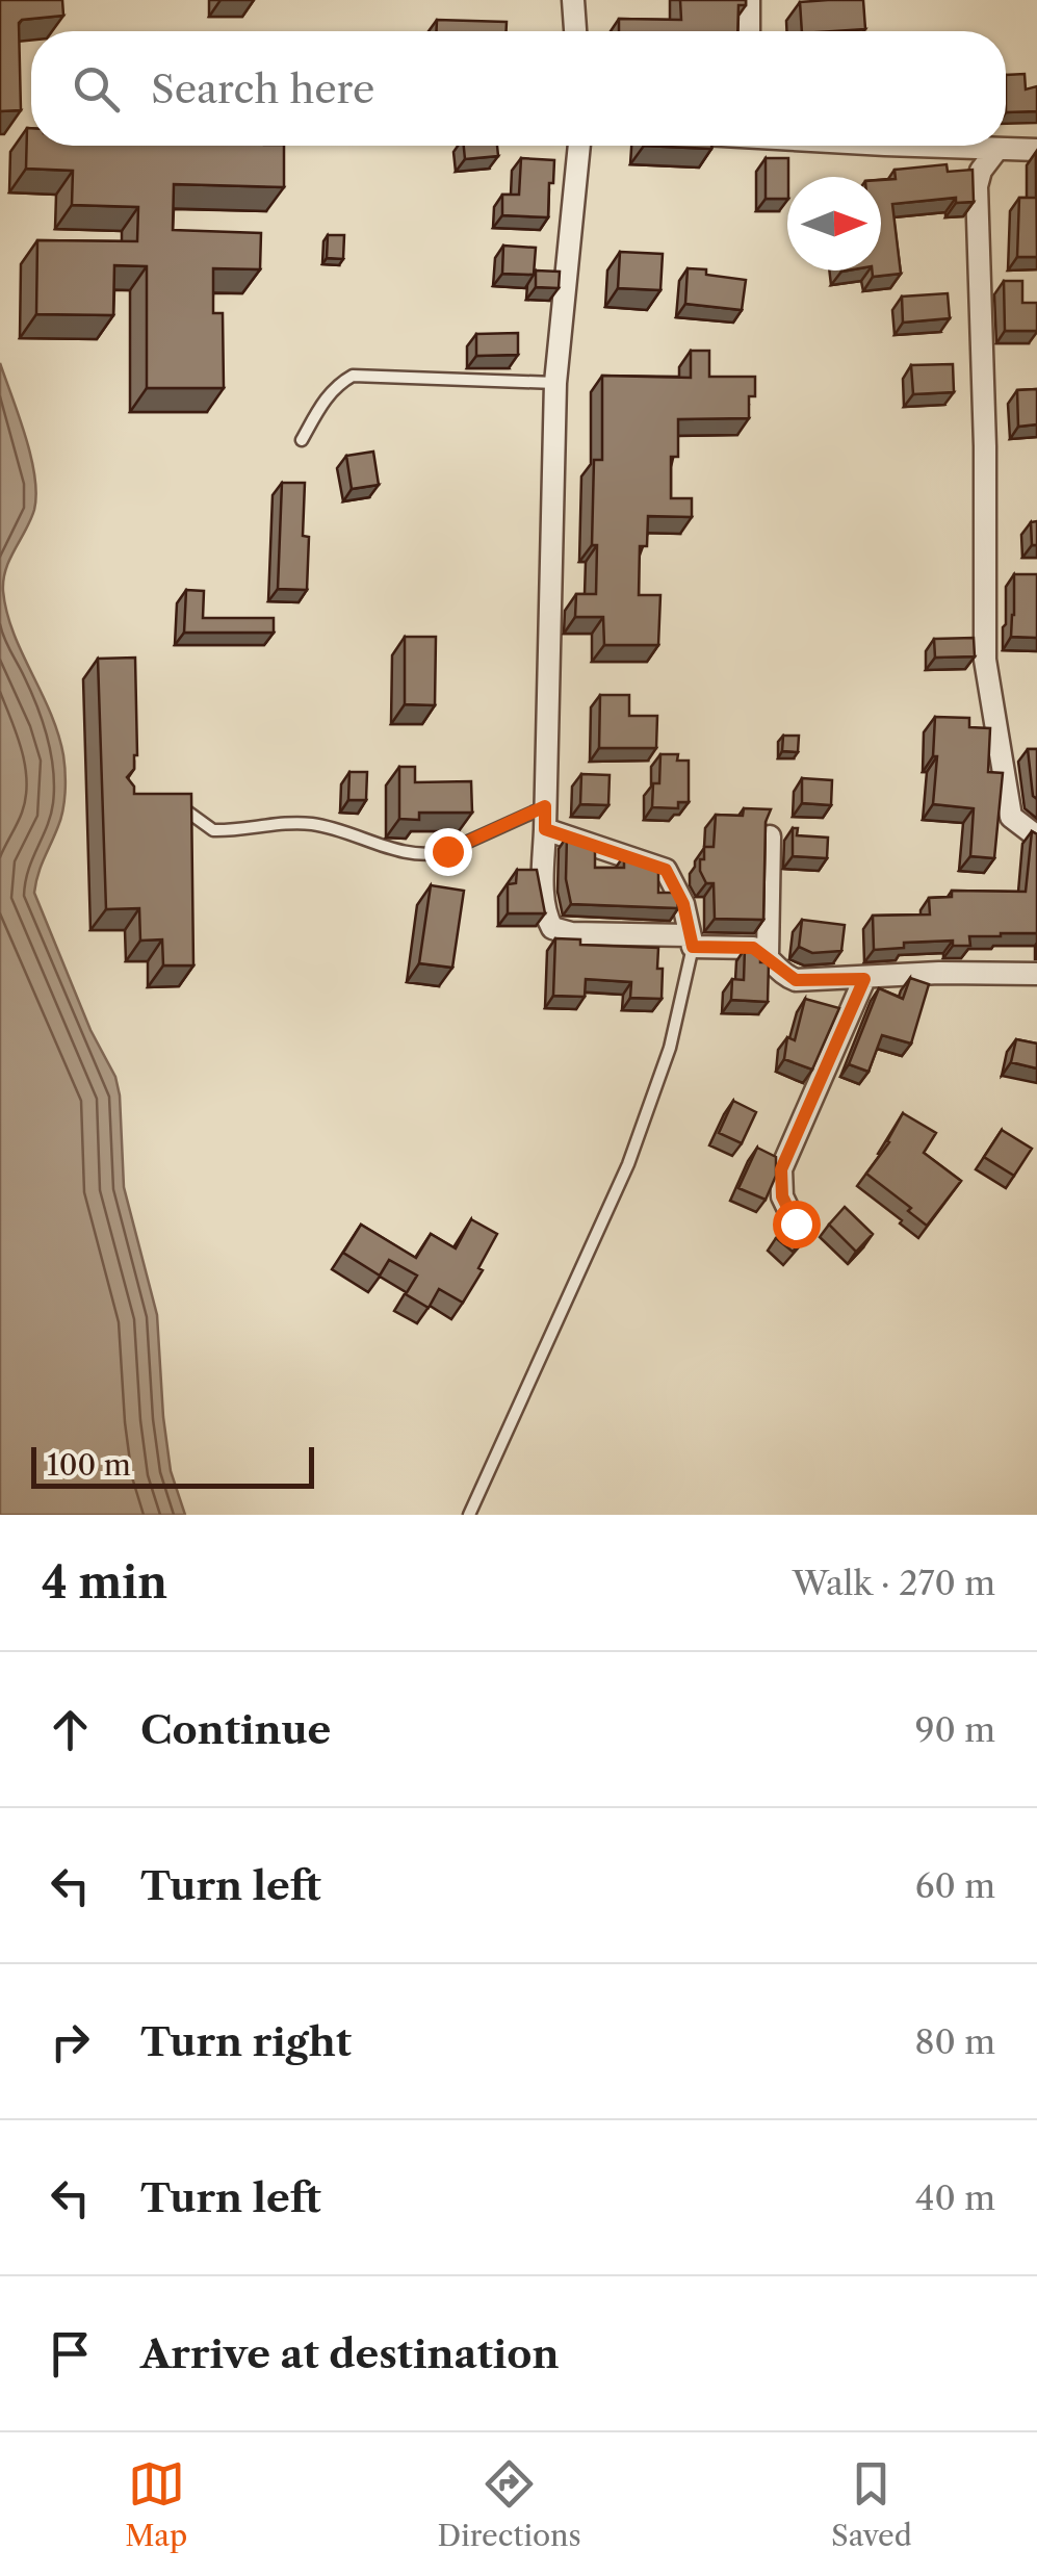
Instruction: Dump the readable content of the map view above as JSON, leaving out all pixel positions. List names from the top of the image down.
{
  "scale_bar": "100 m",
  "north": "right",
  "page": {
    "search": "Search here",
    "scale": "100 m",
    "heading": ["4 min", "Walk · 270 m"],
    "list": [
      ["Continue", "90 m"],
      ["Turn left", "60 m"],
      ["Turn right", "80 m"],
      ["Turn left", "40 m"],
      "Arrive at destination"
    ],
    "nav": ["Map", "Directions", "Saved"]
  }
}
